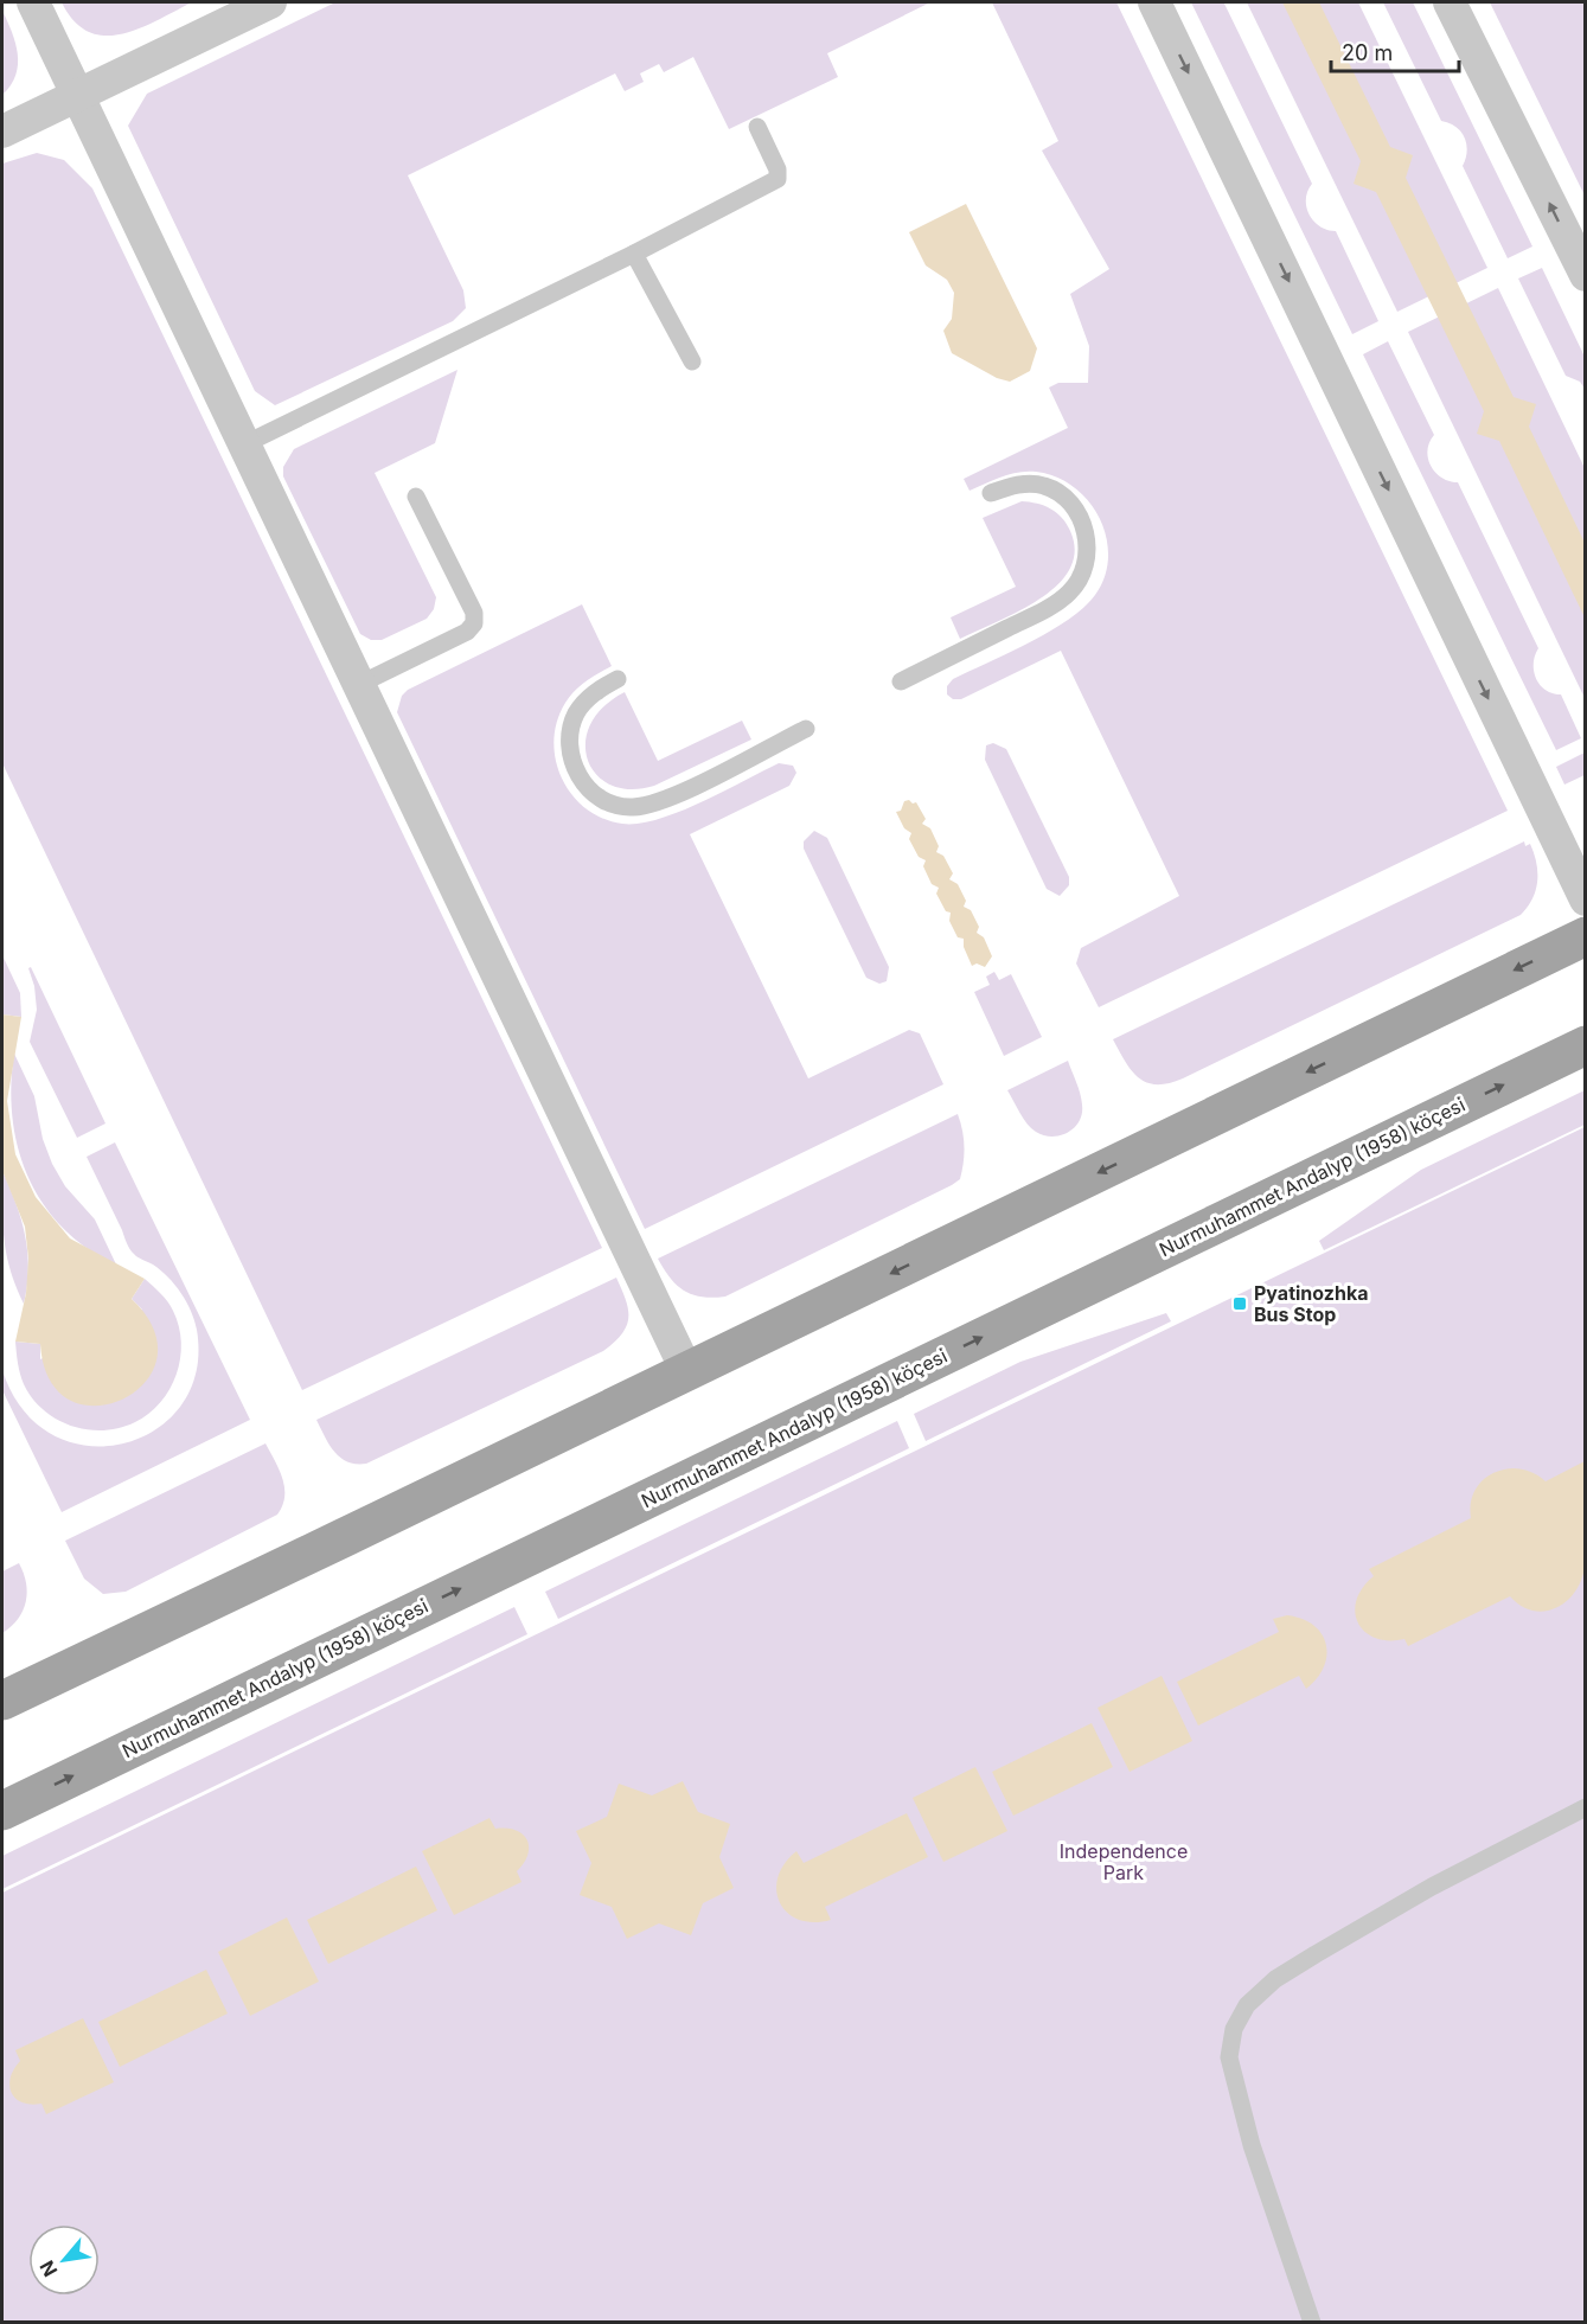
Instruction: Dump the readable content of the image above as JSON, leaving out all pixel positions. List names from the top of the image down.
{
  "streets": {
    "main road": ["Nurmuhammet Andalyp (1958) köçesi"]
  },
  "parks": ["Independence Park"],
  "places": {
    "transit": ["Pyatinozhka Bus Stop"]
  },
  "scale_bar": "20 m",
  "north": "bottom left"
}
